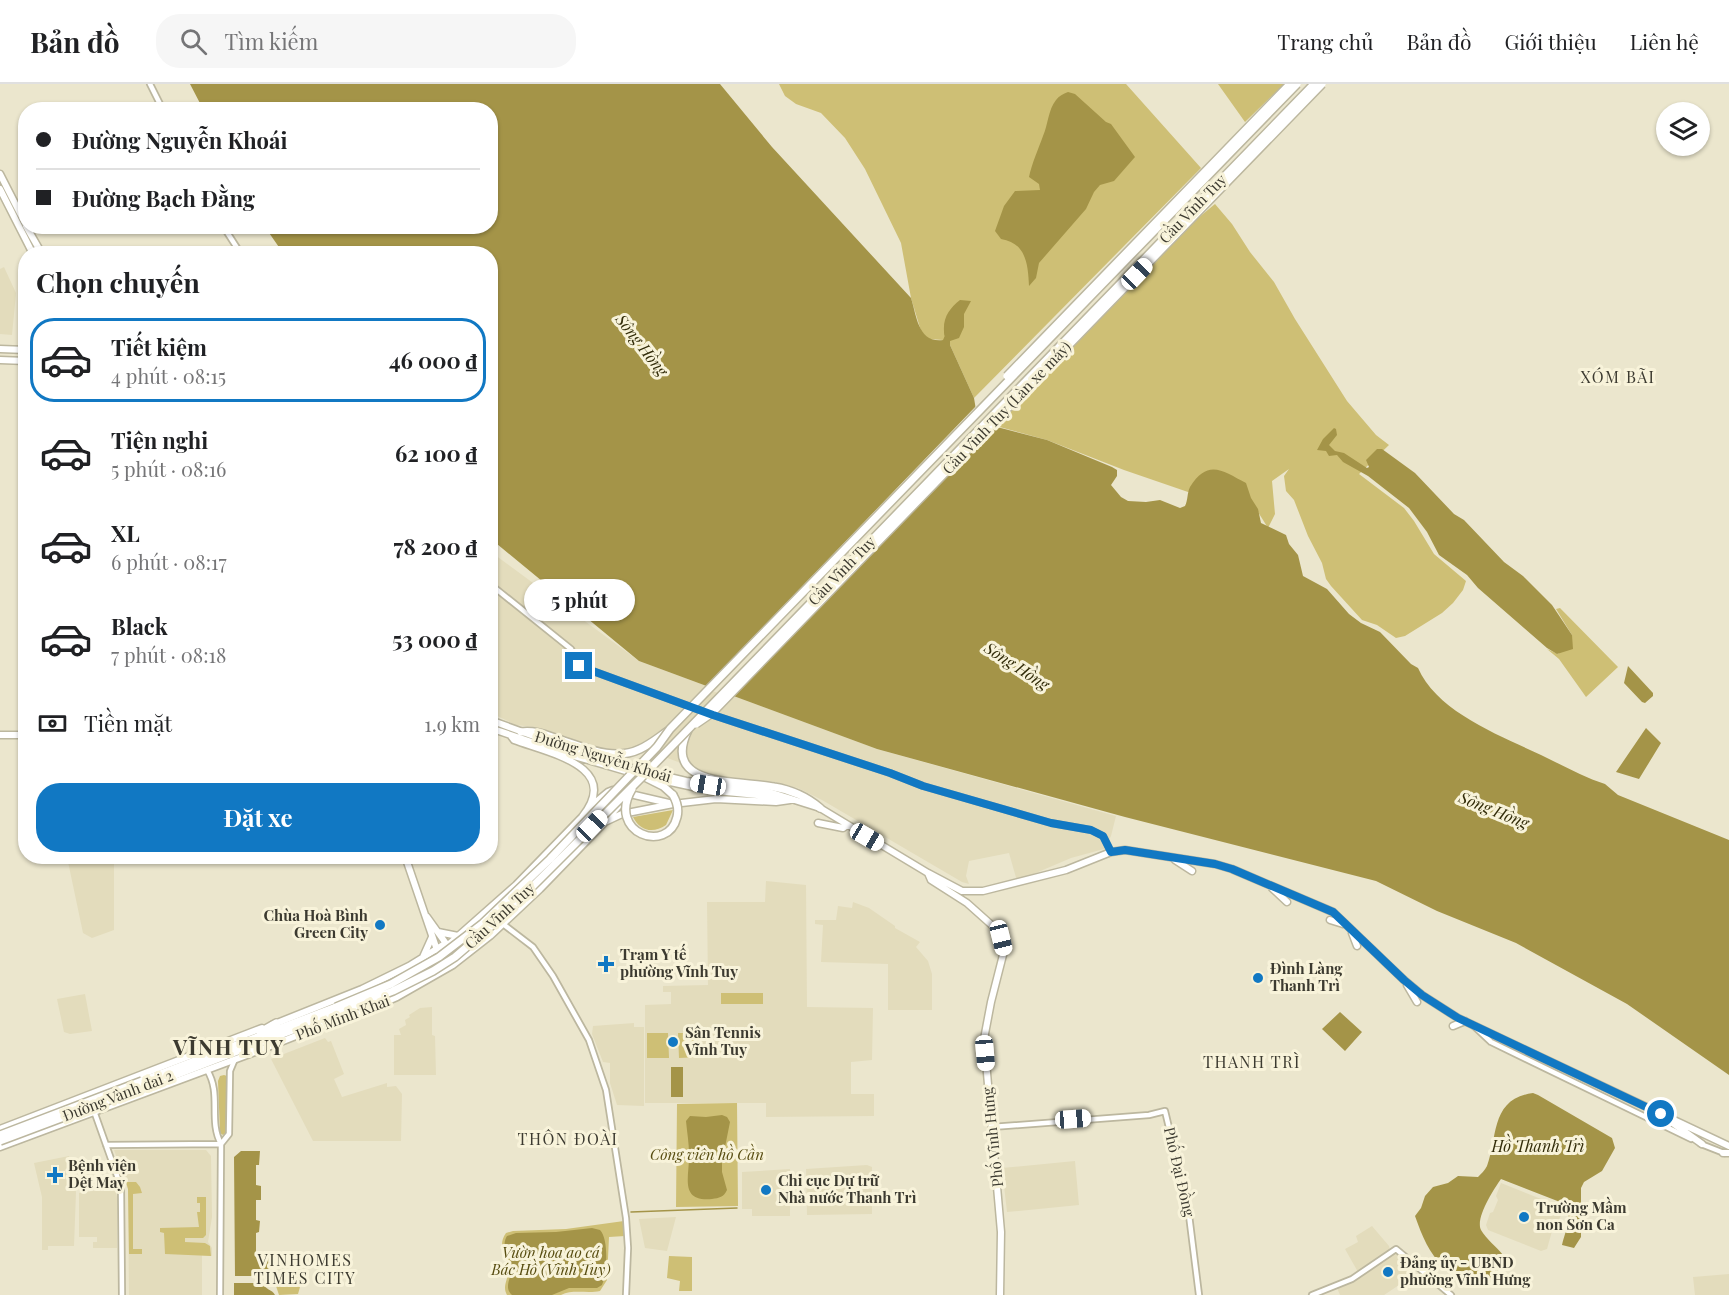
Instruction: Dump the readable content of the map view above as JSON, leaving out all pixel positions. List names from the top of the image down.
{
  "streets": {
    "highway": ["Cầu Vĩnh Tuy", "Cầu Vĩnh Tuy (Làn xe máy)", "Đường Vành đai 2"],
    "main road": ["Đường Nguyễn Khoái", "Phố Minh Khai", "Phố Vĩnh Hưng"],
    "street": ["Phố Đại Đồng"]
  },
  "crossings": [
    ["Cầu Vĩnh Tuy", "Cầu Vĩnh Tuy (Làn xe máy)"],
    ["Cầu Vĩnh Tuy", "Đường Nguyễn Khoái"],
    ["Đường Nguyễn Khoái", "Phố Vĩnh Hưng"],
    ["Phố Vĩnh Hưng", "Phố Đại Đồng"]
  ],
  "districts": [
    "XÓM BÃI",
    "VĨNH TUY",
    "THANH TRÌ",
    "THÔN ĐOÀI",
    "VINHOMES TIMES CITY"
  ],
  "water": ["Sông Hồng", "Hồ Thanh Trì"],
  "parks": ["Công viên hồ Cần", "Vườn hoa ao cá Bác Hồ (Vĩnh Tuy)"],
  "places": {
    "other": [
      "Chùa Hoà Bình Green City",
      "Đình Làng Thanh Trì",
      "Sân Tennis Vĩnh Tuy",
      "Chi cục Dự trữ Nhà nước Thanh Trì",
      "Trường Mầm non Sơn Ca",
      "Đảng ủy - UBND phường Vĩnh Hưng"
    ],
    "health": ["Trạm Y tế phường Vĩnh Tuy", "Bệnh viện Dệt May"]
  },
  "page": {
    "header": "Bản đồ",
    "search": "Tìm kiếm",
    "nav": [
      "Trang chủ",
      "Bản đồ",
      "Giới thiệu",
      "Liên hệ"
    ],
    "banner": ["Đường Nguyễn Khoái", "Đường Bạch Đằng"],
    "heading": "Chọn chuyến",
    "list": [
      {
        "name": "Tiết kiệm",
        "note": "4 phút · 08:15",
        "value": "46 000 ₫"
      },
      {
        "name": "Tiện nghi",
        "note": "5 phút · 08:16",
        "value": "62 100 ₫"
      },
      {
        "name": "XL",
        "note": "6 phút · 08:17",
        "value": "78 200 ₫"
      },
      {
        "name": "Black",
        "note": "7 phút · 08:18",
        "value": "53 000 ₫"
      }
    ],
    "bubble": "5 phút",
    "pay": ["Tiền mặt", "1.9 km"],
    "buttons": "Đặt xe"
  }
}
